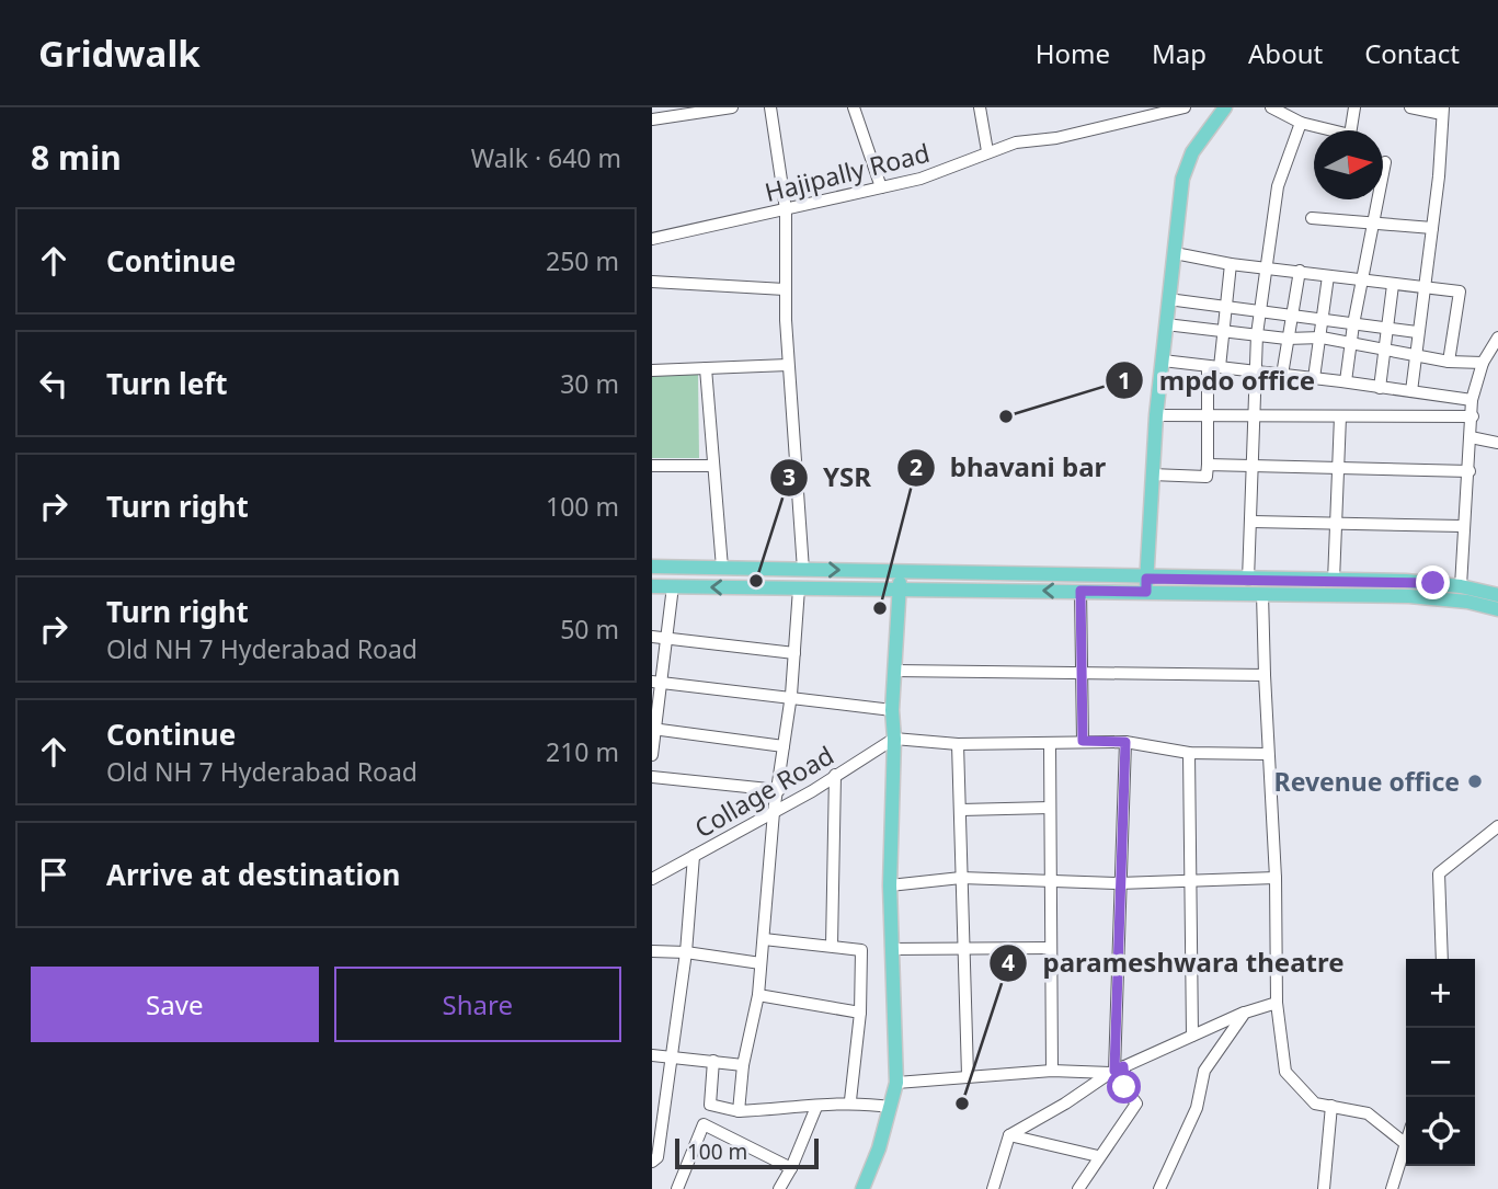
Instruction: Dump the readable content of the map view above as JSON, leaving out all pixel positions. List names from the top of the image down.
{
  "streets": {
    "street": ["Hajipally Road", "Collage Road"]
  },
  "places": [
    "mpdo office",
    "YSR",
    "bhavani bar",
    "Revenue office",
    "parameshwara theatre"
  ],
  "scale_bar": "100 m",
  "north": "right",
  "page": {
    "header": "Gridwalk",
    "nav": [
      "Home",
      "Map",
      "About",
      "Contact"
    ],
    "heading": ["8 min", "Walk · 640 m"],
    "list": [
      ["Continue", "250 m"],
      ["Turn left", "30 m"],
      ["Turn right", "100 m"],
      ["Turn right", "Old NH 7 Hyderabad Road", "50 m"],
      ["Continue", "Old NH 7 Hyderabad Road", "210 m"],
      "Arrive at destination"
    ],
    "buttons": ["Save", "Share"],
    "map_buttons": ["+", "−"],
    "scale": "100 m"
  }
}
